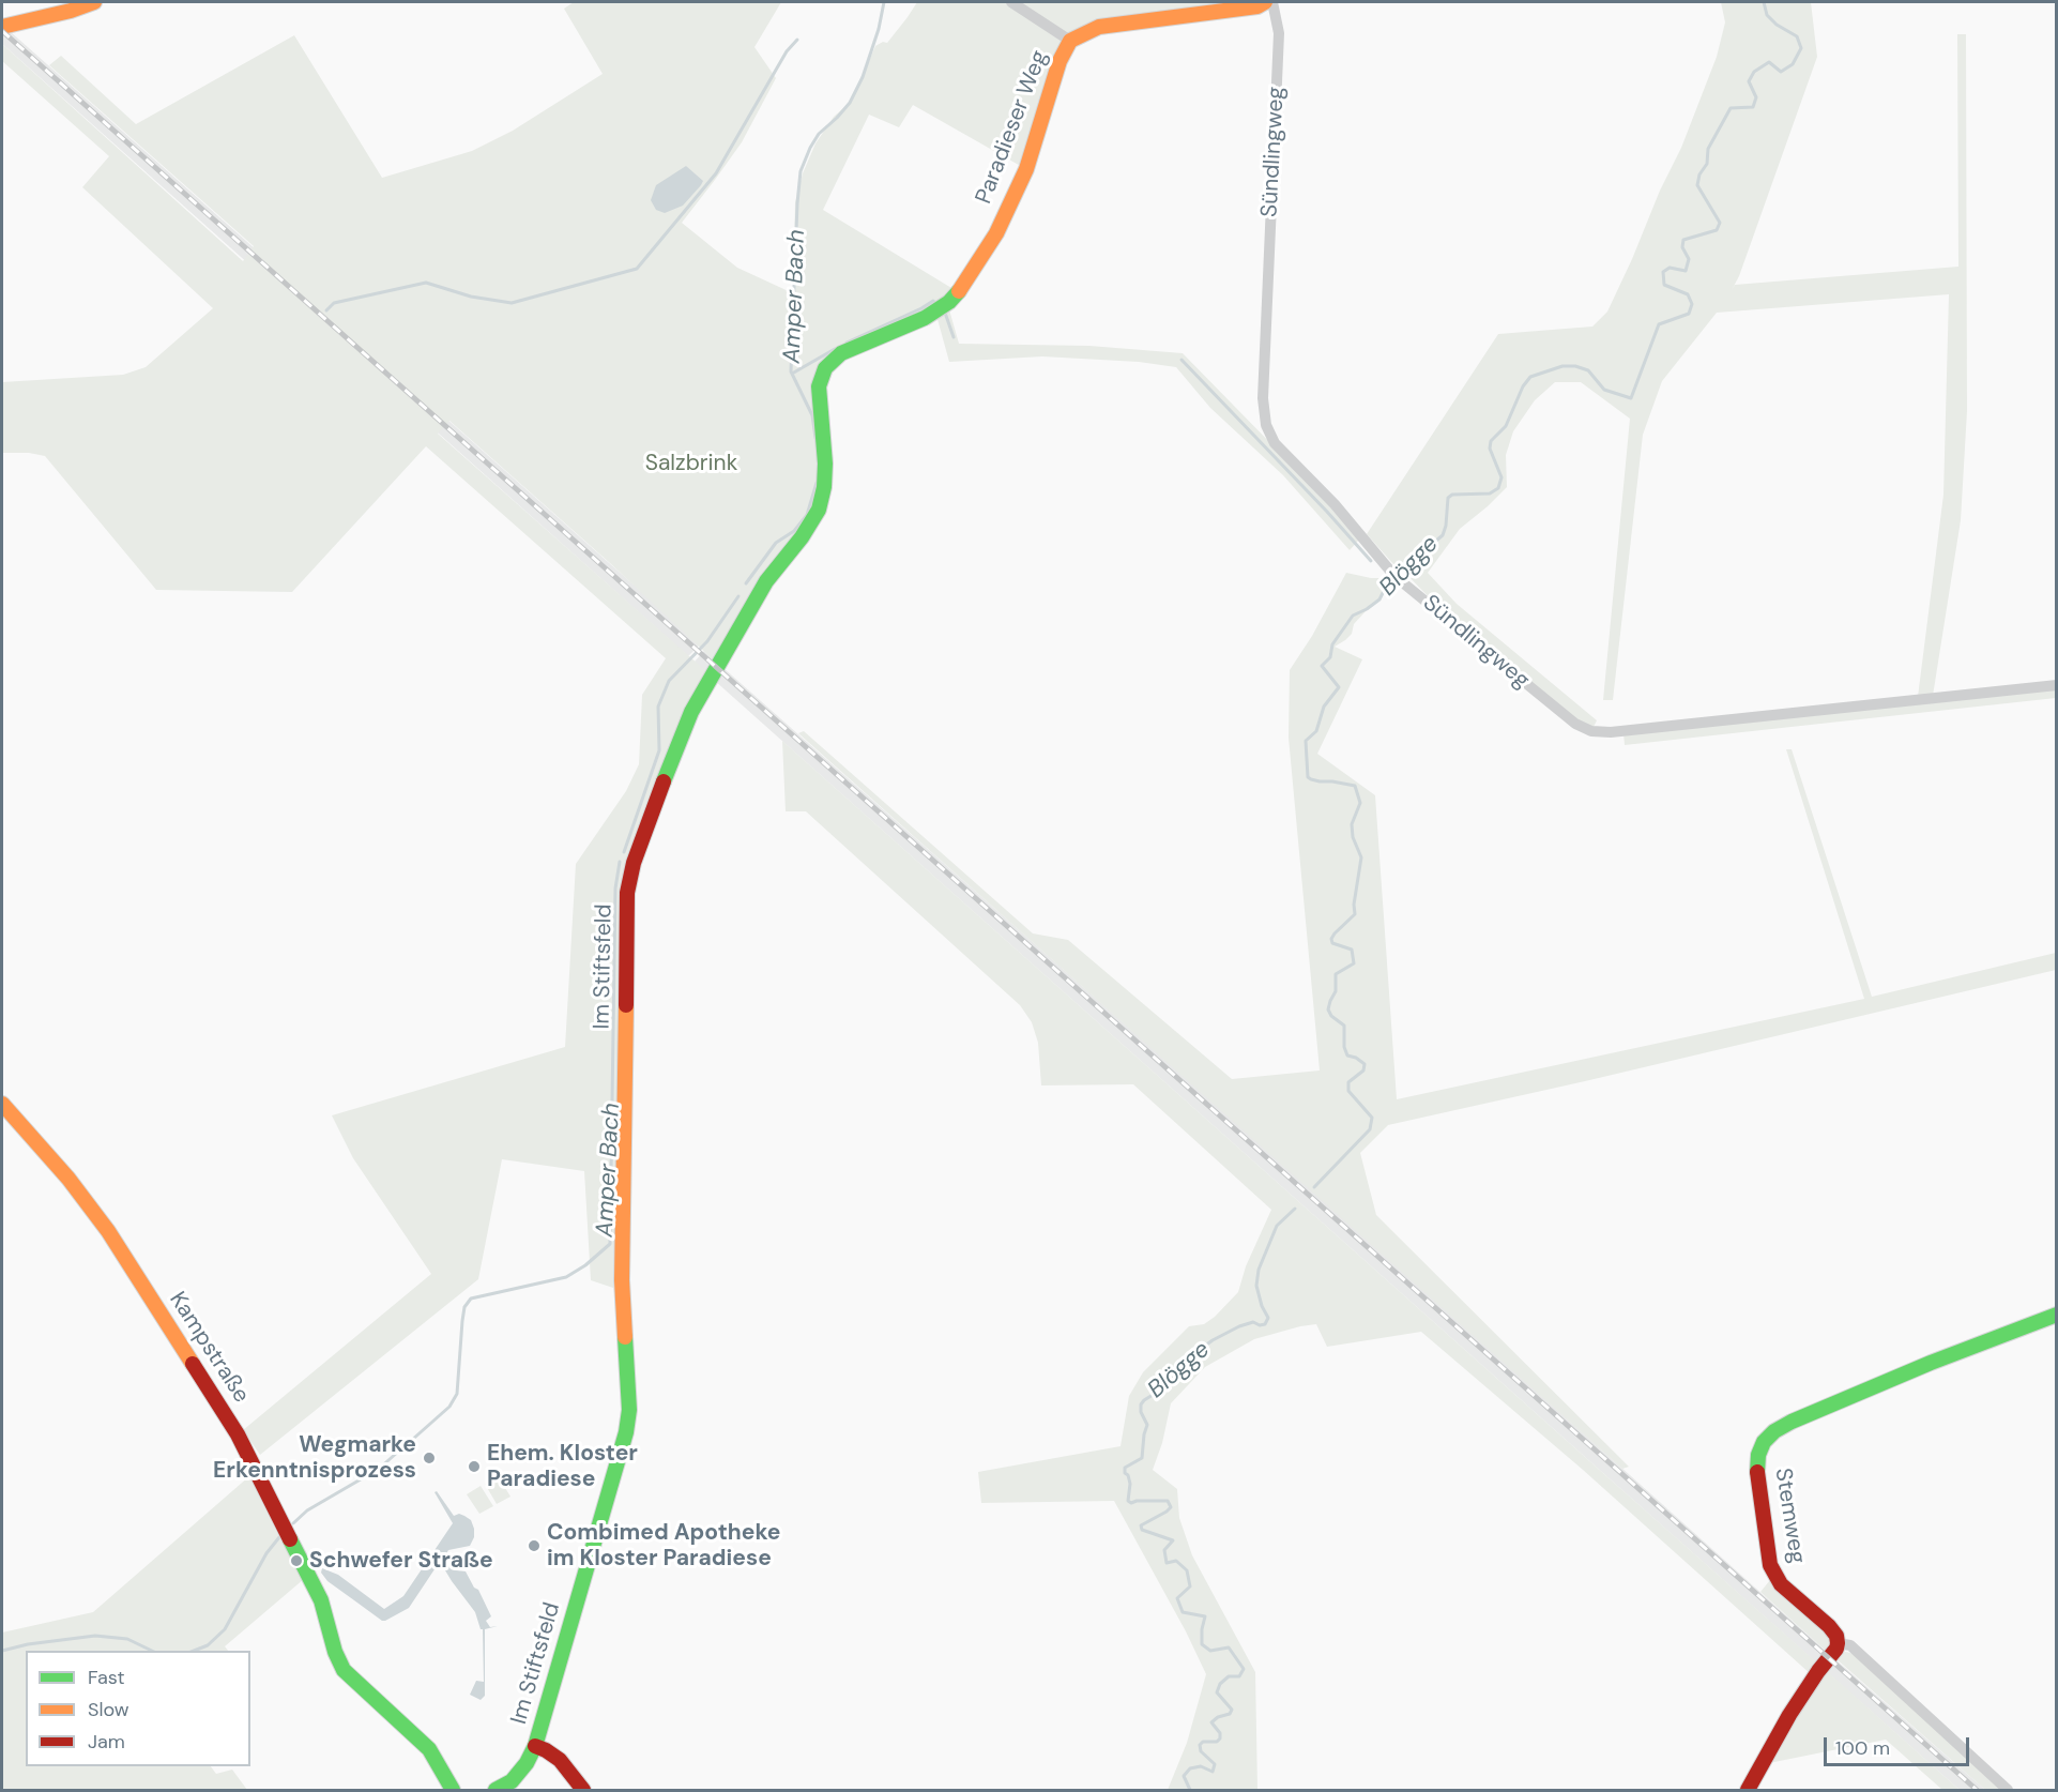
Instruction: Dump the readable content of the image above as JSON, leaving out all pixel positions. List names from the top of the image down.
{
  "streets": {
    "street": [
      "Paradieser Weg",
      "Sündlingweg",
      "Im Stiftsfeld",
      "Kampstraße",
      "Stemweg"
    ]
  },
  "crossings": [
    ["Paradieser Weg", "Im Stiftsfeld"]
  ],
  "water": ["Amper Bach", "Blögge"],
  "parks": ["Salzbrink"],
  "places": [
    "Wegmarke Erkenntnisprozess",
    "Ehem. Kloster Paradiese",
    "Combimed Apotheke im Kloster Paradiese",
    "Schwefer Straße"
  ],
  "legend": ["Fast", "Slow", "Jam"],
  "scale_bar": "100 m"
}
